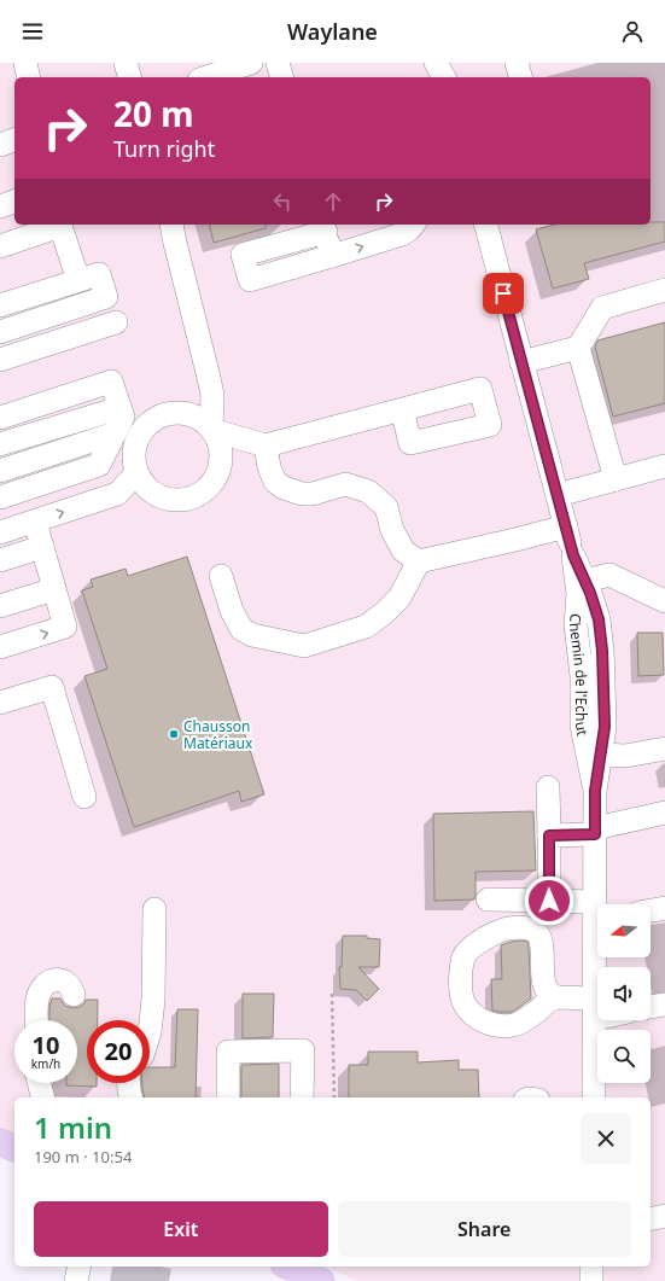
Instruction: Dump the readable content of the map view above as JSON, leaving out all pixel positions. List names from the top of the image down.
{
  "streets": {
    "street": ["Chemin de l'Echut"]
  },
  "places": ["Chausson Matériaux"],
  "north": "left",
  "page": {
    "header": "Waylane",
    "turn": ["20 m", "Turn right"],
    "speed": "10 km/h",
    "limit": "20",
    "heading": ["1 min", "190 m · 10:54"],
    "buttons": ["Exit", "Share"]
  }
}
